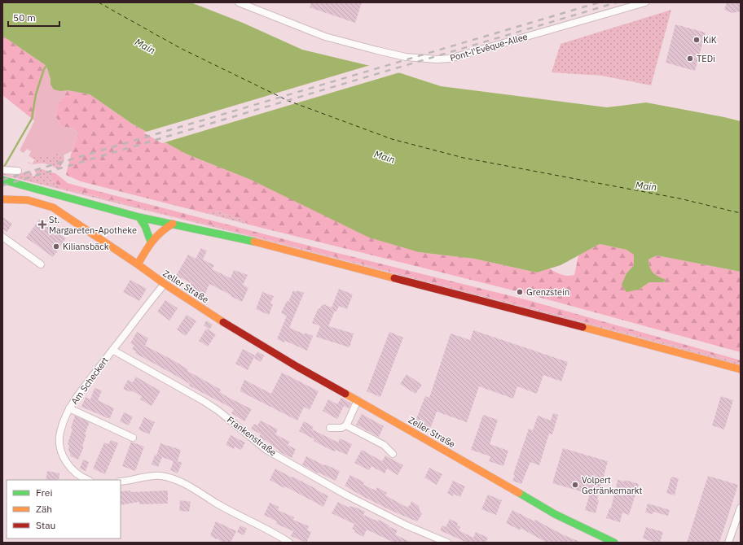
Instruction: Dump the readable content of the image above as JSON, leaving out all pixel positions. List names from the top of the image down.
{
  "streets": {
    "main road": ["Zeller Straße"],
    "street": ["Pont-l'Evêque-Allee", "Am Scheckert", "Frankenstraße"]
  },
  "crossings": [
    ["Zeller Straße", "Am Scheckert"],
    ["Am Scheckert", "Frankenstraße"]
  ],
  "water": ["Main"],
  "places": {
    "other": [
      "KiK",
      "TEDi",
      "Kiliansbäck",
      "Grenzstein",
      "Volpert Getränkemarkt"
    ],
    "health": ["St. Margareten-Apotheke"]
  },
  "legend": ["Frei", "Zäh", "Stau"],
  "scale_bar": "50 m"
}
